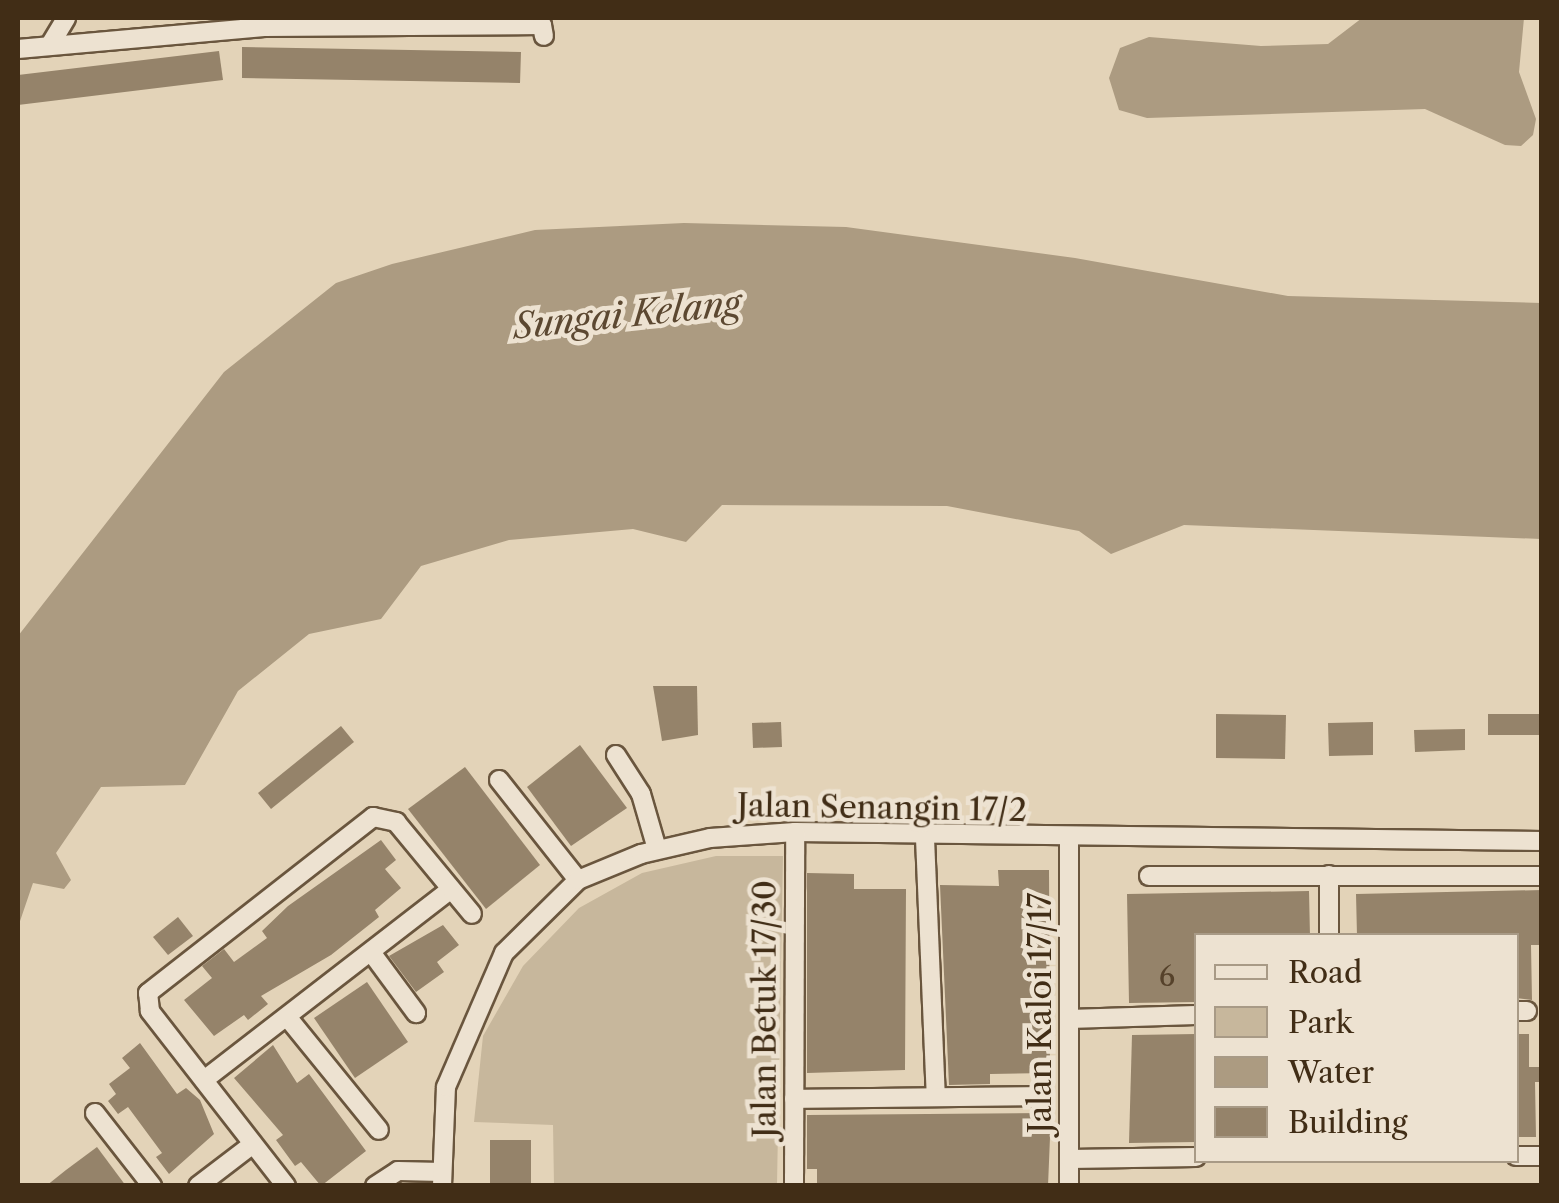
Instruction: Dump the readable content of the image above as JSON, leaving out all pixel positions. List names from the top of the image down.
{
  "streets": {
    "street": ["Jalan Senangin 17/2", "Jalan Betuk 17/30", "Jalan Kaloi 17/17"]
  },
  "crossings": [
    ["Jalan Senangin 17/2", "Jalan Betuk 17/30"],
    ["Jalan Senangin 17/2", "Jalan Kaloi 17/17"]
  ],
  "water": ["Sungai Kelang"],
  "house_numbers": ["6"],
  "legend": [
    "Road",
    "Park",
    "Water",
    "Building"
  ]
}
